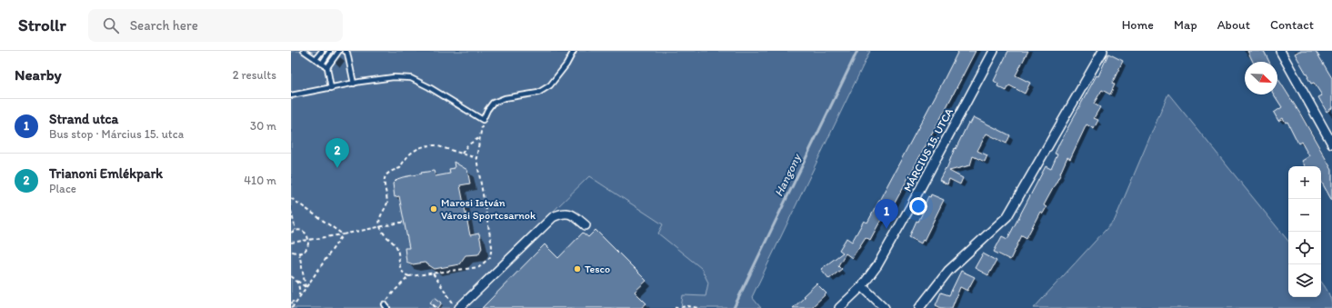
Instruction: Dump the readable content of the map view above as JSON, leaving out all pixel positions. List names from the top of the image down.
{
  "streets": {
    "street": ["MÁRCIUS 15. UTCA"]
  },
  "water": ["Hangony"],
  "places": ["Marosi István Városi Sportcsarnok", "Tesco"],
  "north": "bottom right",
  "page": {
    "header": "Strollr",
    "search": "Search here",
    "nav": [
      "Home",
      "Map",
      "About",
      "Contact"
    ],
    "heading": ["Nearby", "2 results"],
    "list": [
      {
        "mark": "1",
        "name": "Strand utca",
        "note": "Bus stop · Március 15. utca",
        "value": "30 m"
      },
      {
        "mark": "2",
        "name": "Trianoni Emlékpark",
        "note": "Place",
        "value": "410 m"
      }
    ],
    "pins": ["2", "1"],
    "map_buttons": ["+", "−"]
  }
}
